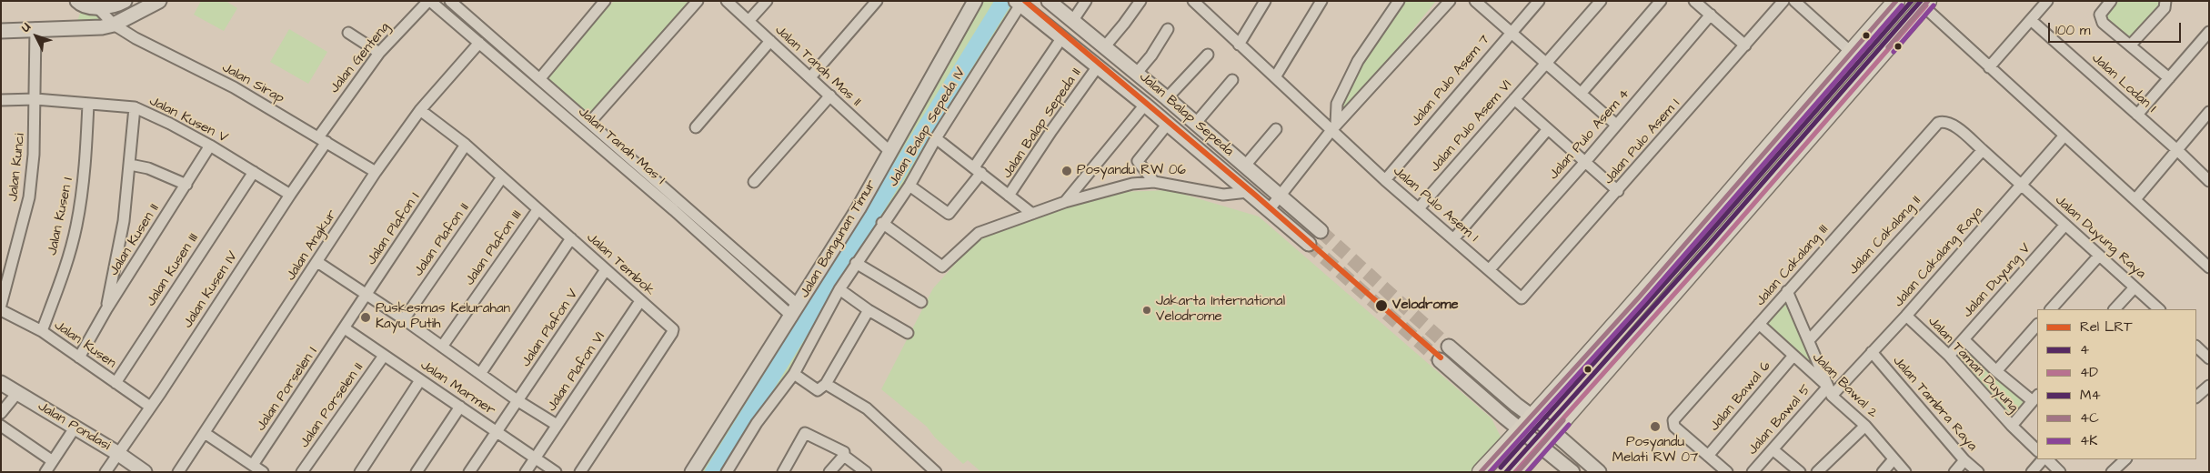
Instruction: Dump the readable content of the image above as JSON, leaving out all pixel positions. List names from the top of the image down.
{
  "streets": {
    "main road": ["Jalan Balap Sepeda", "Jalan Bangunan Timur", "Jalan Pondasi"],
    "street": [
      "Jalan Genteng",
      "Jalan Tanah Mas II",
      "Jalan Pulo Asem 7",
      "Jalan Sirap",
      "Jalan Lodan I",
      "Jalan Kusen V",
      "Jalan Balap Sepeda II",
      "Jalan Pulo Asem VI",
      "Jalan Balap Sepeda IV",
      "Jalan Pulo Asem 4",
      "Jalan Pulo Asem I",
      "Jalan Tanah Mas I",
      "Jalan Kunci",
      "Jalan Pulo Asem 1",
      "Jalan Kusen I",
      "Jalan Plafon I",
      "Jalan Cakalang II",
      "Jalan Duyung Raya",
      "Jalan Kusen II",
      "Jalan Plafon II",
      "Jalan Angkur",
      "Jalan Plafon III",
      "Jalan Cakalang Raya",
      "Jalan Tembok",
      "Jalan Cakalang III",
      "Jalan Kusen III",
      "Jalan Duyung V",
      "Jalan Kusen IV",
      "Jalan Plafon V",
      "Jalan Kusen",
      "Jalan Taman Duyung",
      "Jalan Plafon VI",
      "Jalan Bawal 2",
      "Jalan Marmer",
      "Jalan Porselen I",
      "Jalan Bawal 6",
      "Jalan Tambra Raya",
      "Jalan Porselen II",
      "Jalan Bawal 5"
    ]
  },
  "crossings": [
    ["Jalan Genteng", "Jalan Sirap"],
    ["Jalan Genteng", "Jalan Tanah Mas I"],
    ["Jalan Genteng", "Jalan Kusen IV"],
    ["Jalan Tanah Mas II", "Jalan Bangunan Timur"],
    ["Jalan Pulo Asem 7", "Jalan Pulo Asem 1"],
    ["Jalan Sirap", "Jalan Angkur"],
    ["Jalan Sirap", "Jalan Kusen IV"],
    ["Jalan Balap Sepeda", "Jalan Balap Sepeda II"],
    ["Jalan Balap Sepeda", "Jalan Balap Sepeda IV"],
    ["Jalan Kusen V", "Jalan Kunci"],
    ["Jalan Kusen V", "Jalan Kusen I"],
    ["Jalan Kusen V", "Jalan Kusen II"],
    ["Jalan Kusen V", "Jalan Kusen III"],
    ["Jalan Kusen V", "Jalan Kusen IV"],
    ["Jalan Pulo Asem VI", "Jalan Pulo Asem 1"],
    ["Jalan Pulo Asem 4", "Jalan Pulo Asem 1"],
    ["Jalan Pulo Asem I", "Jalan Pulo Asem 1"],
    ["Jalan Tanah Mas I", "Jalan Bangunan Timur"],
    ["Jalan Tanah Mas I", "Jalan Angkur"],
    ["Jalan Kusen I", "Jalan Kusen"],
    ["Jalan Plafon I", "Jalan Tembok"],
    ["Jalan Plafon I", "Jalan Marmer"],
    ["Jalan Plafon I", "Jalan Porselen I"],
    ["Jalan Cakalang II", "Jalan Duyung Raya"],
    ["Jalan Duyung Raya", "Jalan Cakalang Raya"],
    ["Jalan Duyung Raya", "Jalan Cakalang III"],
    ["Jalan Duyung Raya", "Jalan Duyung V"],
    ["Jalan Kusen II", "Jalan Kusen"],
    ["Jalan Plafon II", "Jalan Tembok"],
    ["Jalan Angkur", "Jalan Tembok"],
    ["Jalan Plafon III", "Jalan Tembok"],
    ["Jalan Cakalang Raya", "Jalan Taman Duyung"],
    ["Jalan Cakalang Raya", "Jalan Bawal 2"],
    ["Jalan Cakalang Raya", "Jalan Tambra Raya"],
    ["Jalan Cakalang Raya", "Jalan Bawal 5"],
    ["Jalan Tembok", "Jalan Plafon V"],
    ["Jalan Tembok", "Jalan Plafon VI"],
    ["Jalan Cakalang III", "Jalan Bawal 2"],
    ["Jalan Cakalang III", "Jalan Bawal 6"],
    ["Jalan Kusen III", "Jalan Kusen"],
    ["Jalan Duyung V", "Jalan Taman Duyung"],
    ["Jalan Kusen IV", "Jalan Kusen"],
    ["Jalan Kusen IV", "Jalan Pondasi"],
    ["Jalan Plafon V", "Jalan Marmer"],
    ["Jalan Plafon VI", "Jalan Marmer"],
    ["Jalan Bawal 2", "Jalan Bawal 6"],
    ["Jalan Bawal 2", "Jalan Bawal 5"],
    ["Jalan Marmer", "Jalan Porselen I"],
    ["Jalan Marmer", "Jalan Porselen II"]
  ],
  "places": [
    "Posyandu RW 06",
    "Velodrome",
    "Jakarta International Velodrome",
    "Puskesmas Kelurahan Kayu Putih",
    "Posyandu Melati RW 07"
  ],
  "lines": [
    "rail line LRT",
    "transit line 4",
    "transit line M4",
    "transit line 4C",
    "transit line 4D",
    "transit line 4K"
  ],
  "legend": [
    "Rel LRT",
    "4",
    "4D",
    "M4",
    "4C",
    "4K"
  ],
  "scale_bar": "100 m",
  "north": "top left"
}
